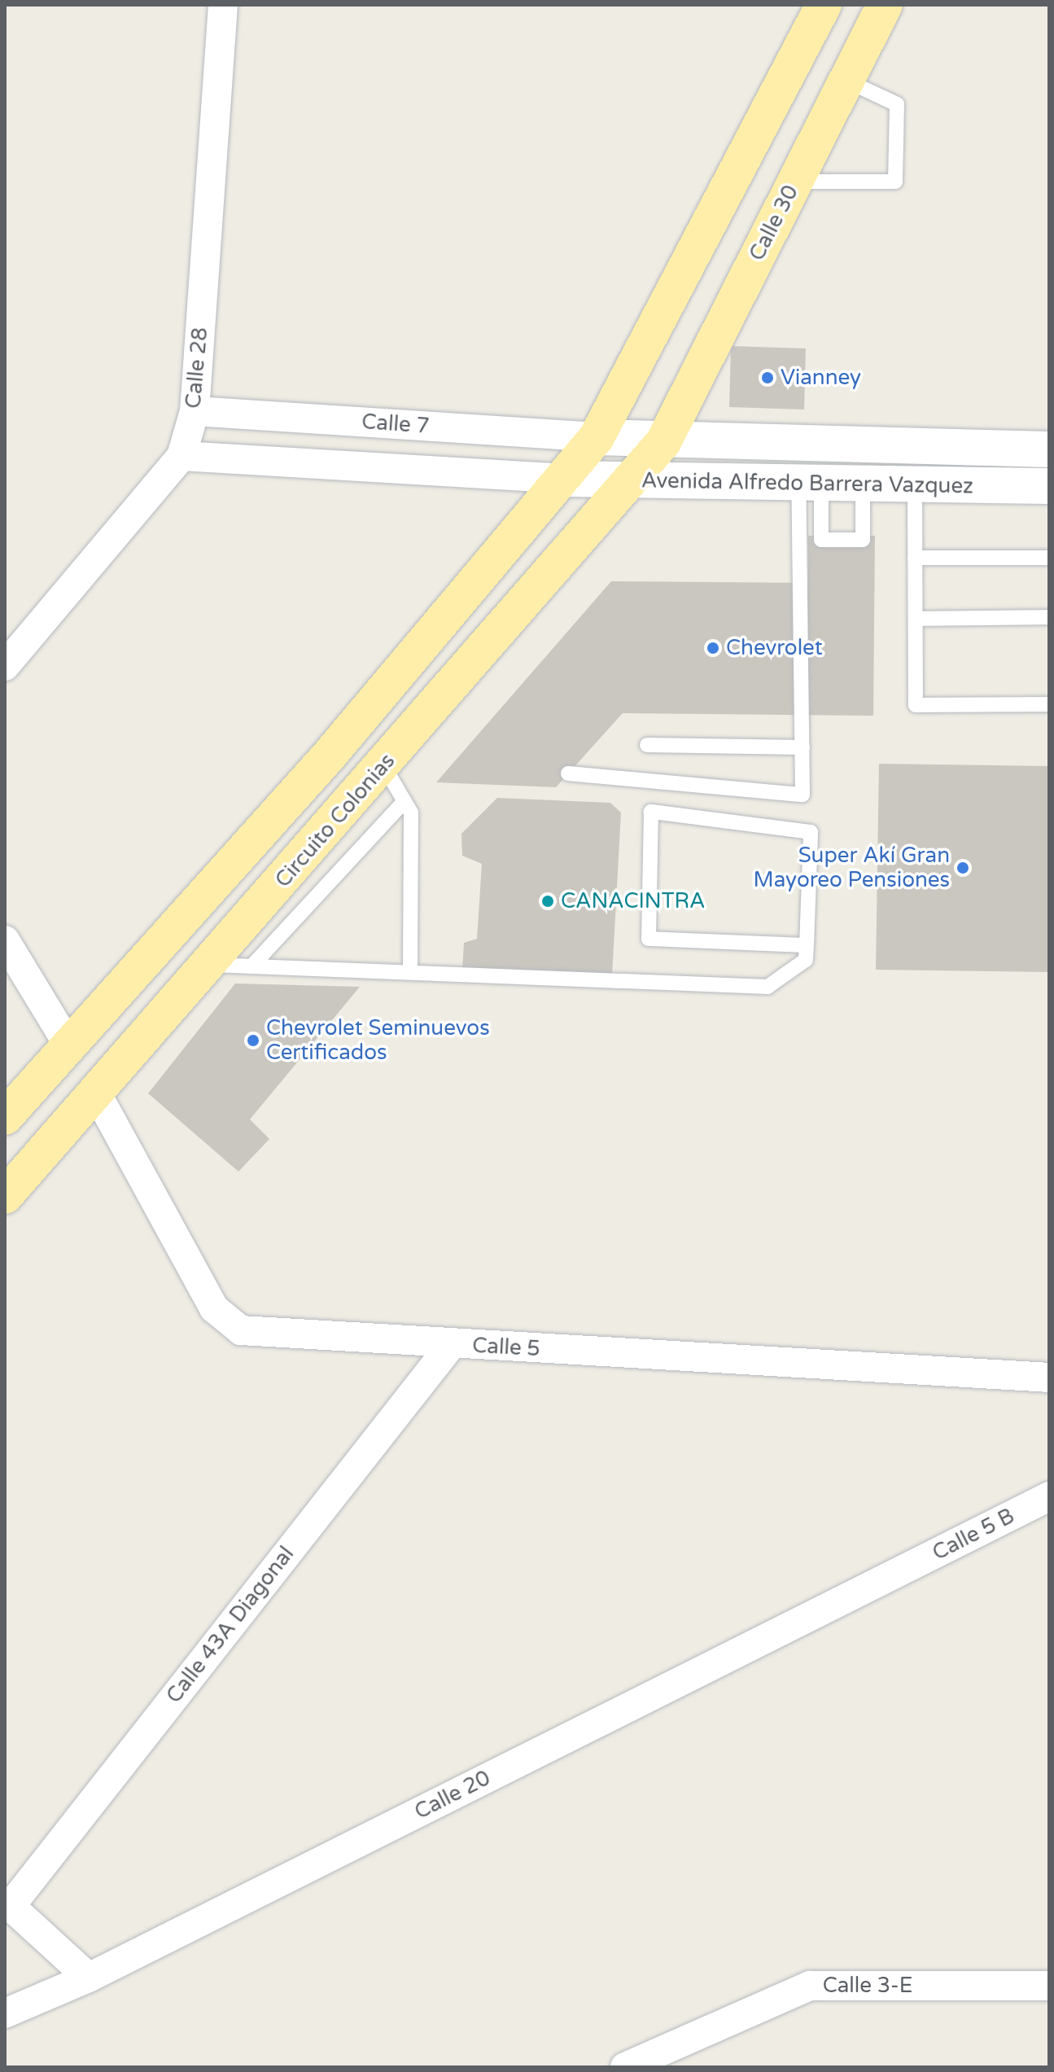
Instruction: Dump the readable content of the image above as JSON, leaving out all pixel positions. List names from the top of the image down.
{
  "streets": {
    "main road": ["Calle 30", "Circuito Colonias"],
    "street": [
      "Calle 28",
      "Calle 7",
      "Avenida Alfredo Barrera Vazquez",
      "Calle 5",
      "Calle 5 B",
      "Calle 43A Diagonal",
      "Calle 20",
      "Calle 3-E"
    ]
  },
  "crossings": [
    ["Calle 30", "Avenida Alfredo Barrera Vazquez"],
    ["Calle 30", "Circuito Colonias"],
    ["Calle 28", "Calle 7"],
    ["Calle 7", "Avenida Alfredo Barrera Vazquez"],
    ["Avenida Alfredo Barrera Vazquez", "Circuito Colonias"],
    ["Circuito Colonias", "Calle 5"],
    ["Calle 5", "Calle 43A Diagonal"],
    ["Calle 5 B", "Calle 20"]
  ],
  "places": [
    "Vianney",
    "Chevrolet",
    "Super Akí Gran Mayoreo Pensiones",
    "CANACINTRA",
    "Chevrolet Seminuevos Certificados"
  ]
}
